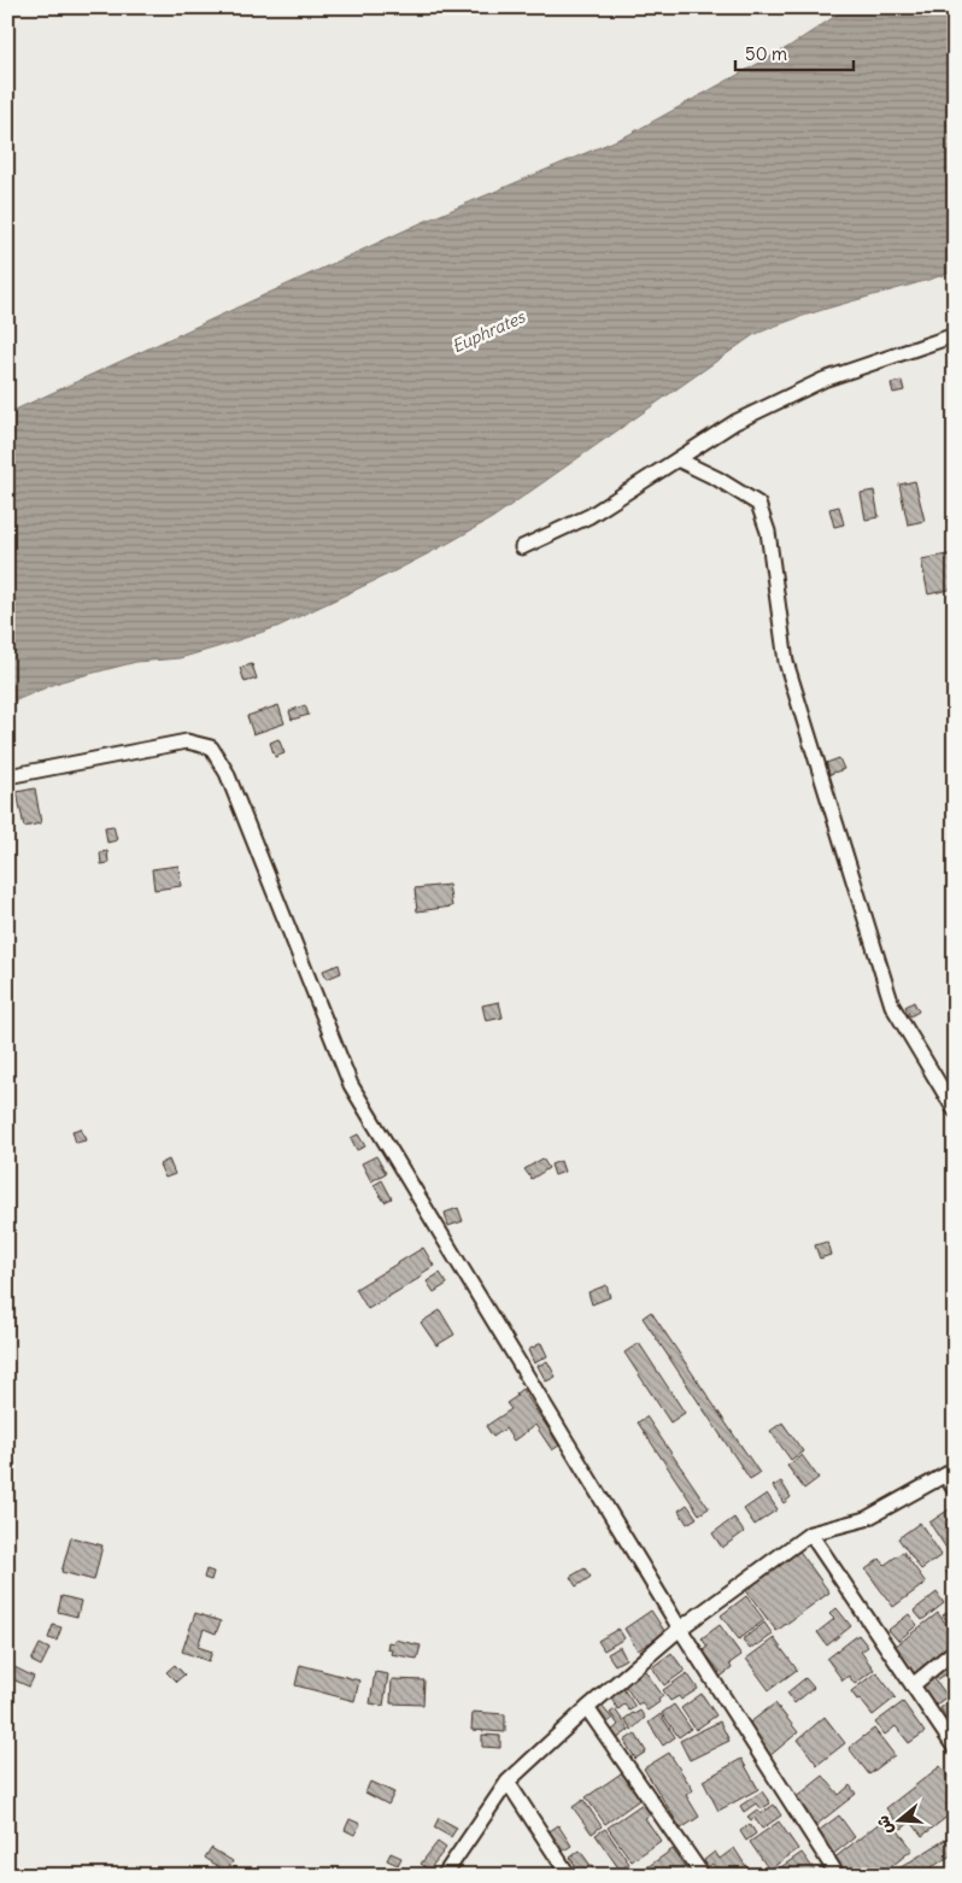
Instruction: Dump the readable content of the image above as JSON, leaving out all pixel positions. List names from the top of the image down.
{
  "water": ["Euphrates"],
  "scale_bar": "50 m",
  "north": "left"
}
